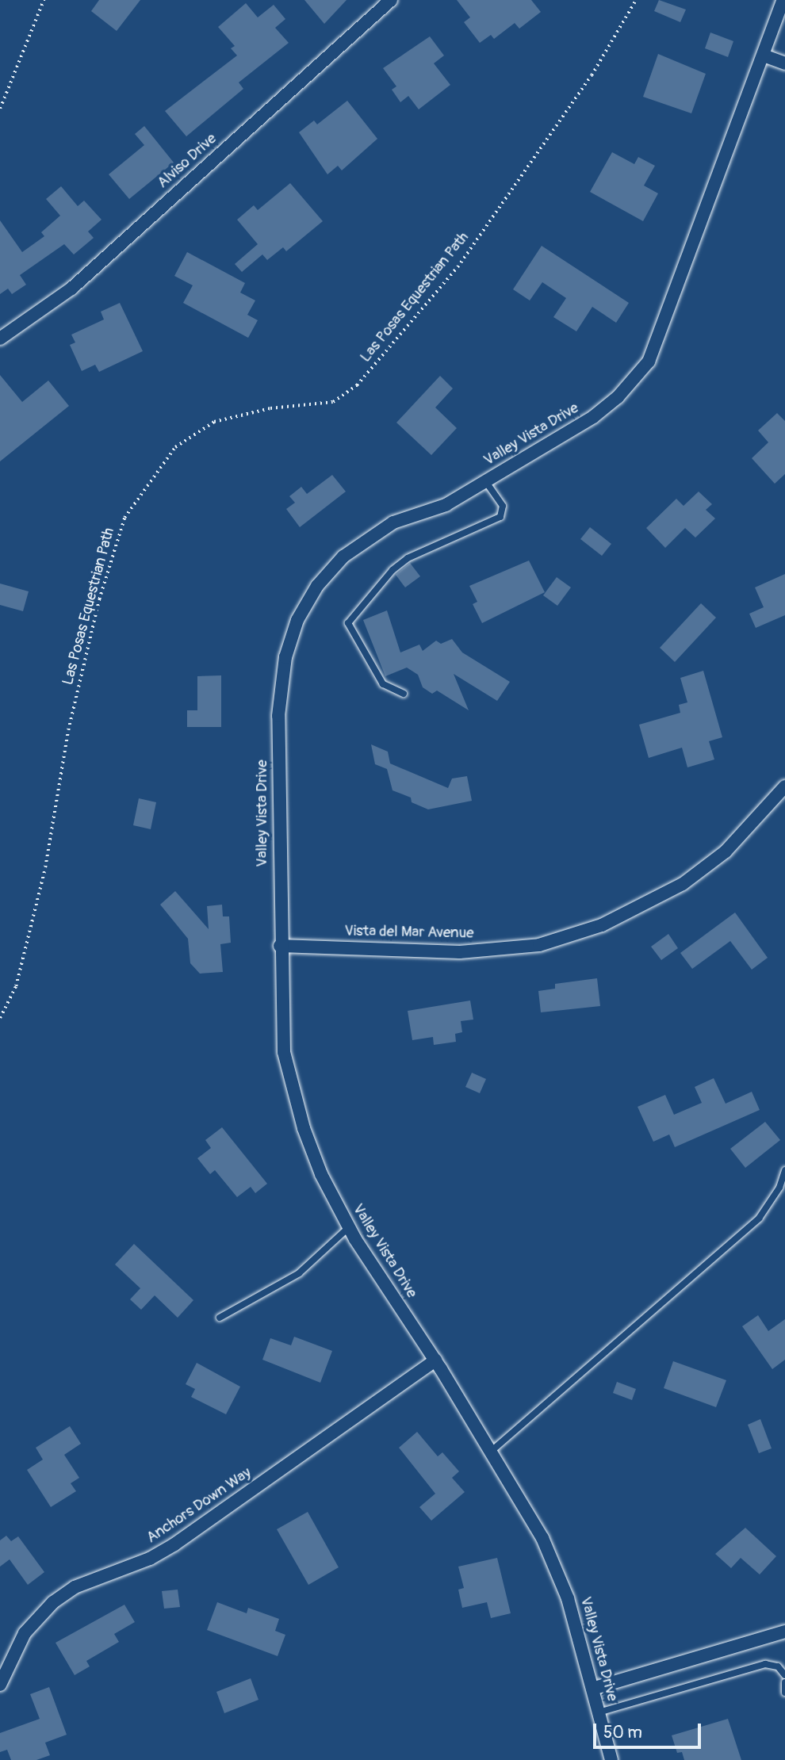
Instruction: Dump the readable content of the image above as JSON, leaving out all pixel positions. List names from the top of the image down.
{
  "streets": {
    "street": [
      "Alviso Drive",
      "Valley Vista Drive",
      "Vista del Mar Avenue",
      "Anchors Down Way"
    ],
    "path": ["Las Posas Equestrian Path"]
  },
  "crossings": [
    ["Valley Vista Drive", "Vista del Mar Avenue"],
    ["Valley Vista Drive", "Anchors Down Way"]
  ],
  "scale_bar": "50 m"
}
